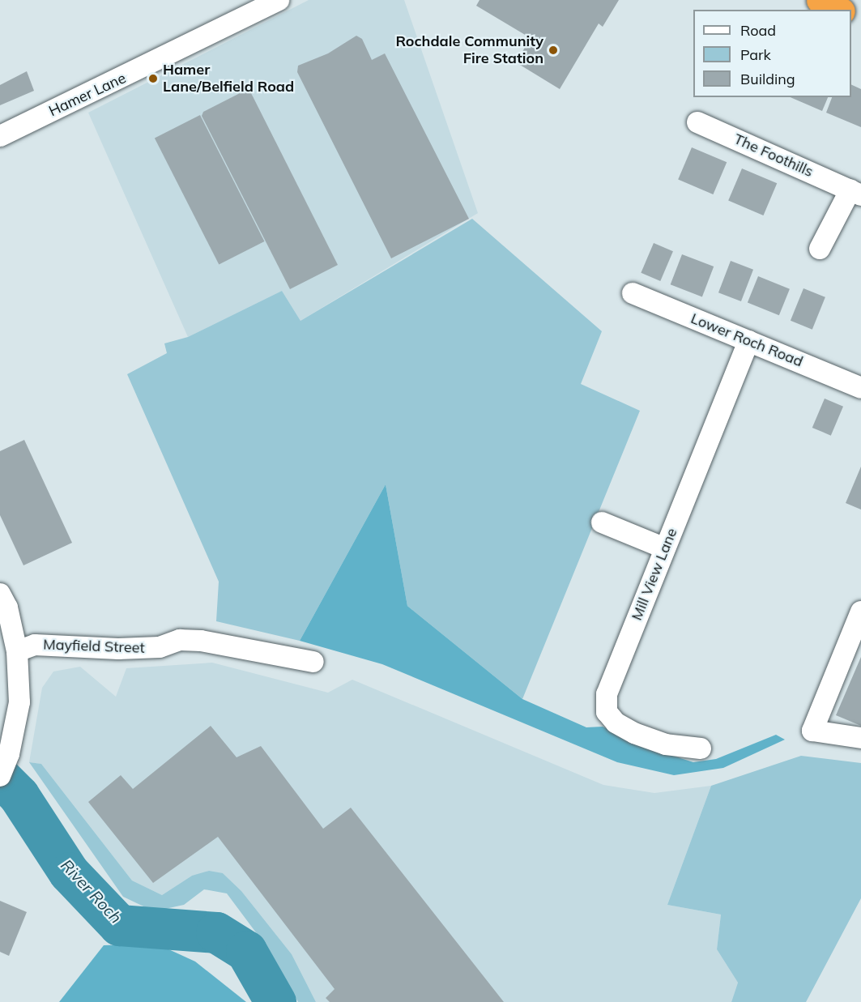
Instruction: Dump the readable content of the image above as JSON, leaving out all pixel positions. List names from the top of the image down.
{
  "streets": {
    "street": [
      "Hamer Lane",
      "The Foothills",
      "Lower Roch Road",
      "Mill View Lane",
      "Mayfield Street"
    ]
  },
  "crossings": [
    ["Lower Roch Road", "Mill View Lane"]
  ],
  "water": ["River Roch"],
  "places": ["Rochdale Community Fire Station", "Hamer Lane/Belfield Road"],
  "legend": ["Road", "Park", "Building"]
}
